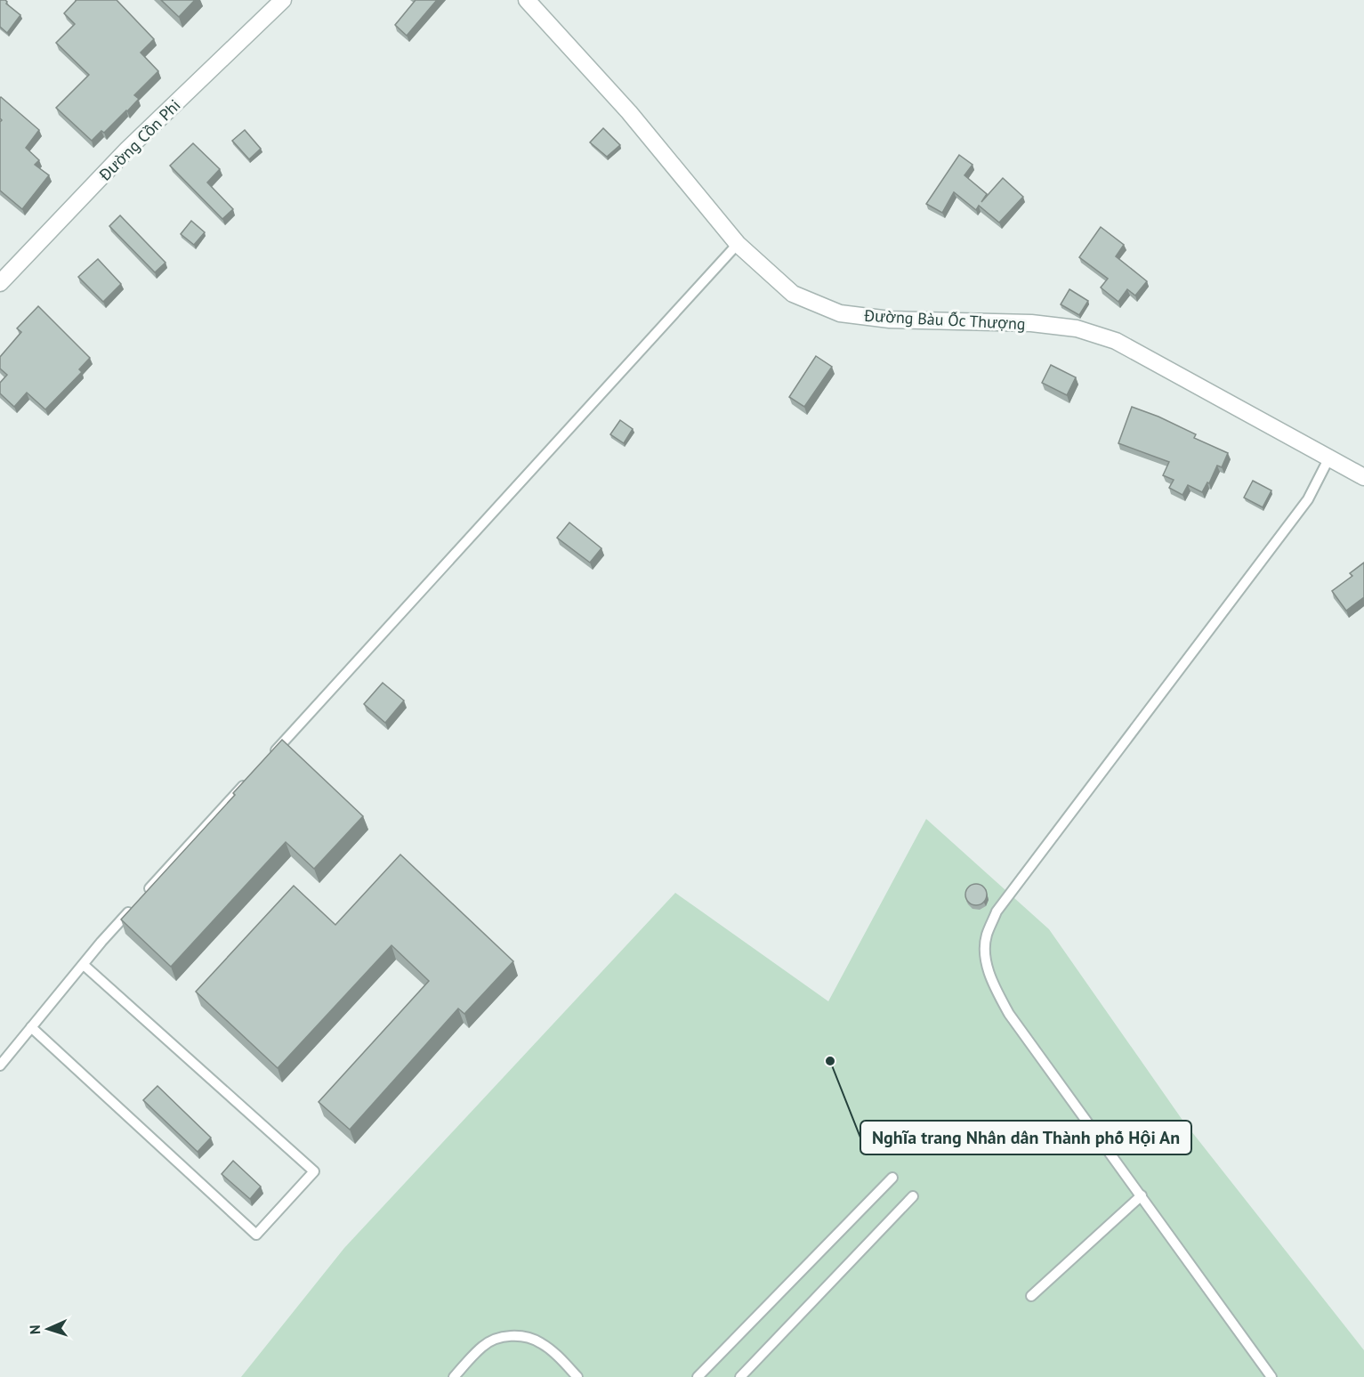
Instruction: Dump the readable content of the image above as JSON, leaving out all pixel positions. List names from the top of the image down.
{
  "streets": {
    "street": ["Đường Cồn Phi", "Đường Bàu Ốc Thượng"]
  },
  "places": ["Nghĩa trang Nhân dân Thành phố Hội An"],
  "north": "left"
}
